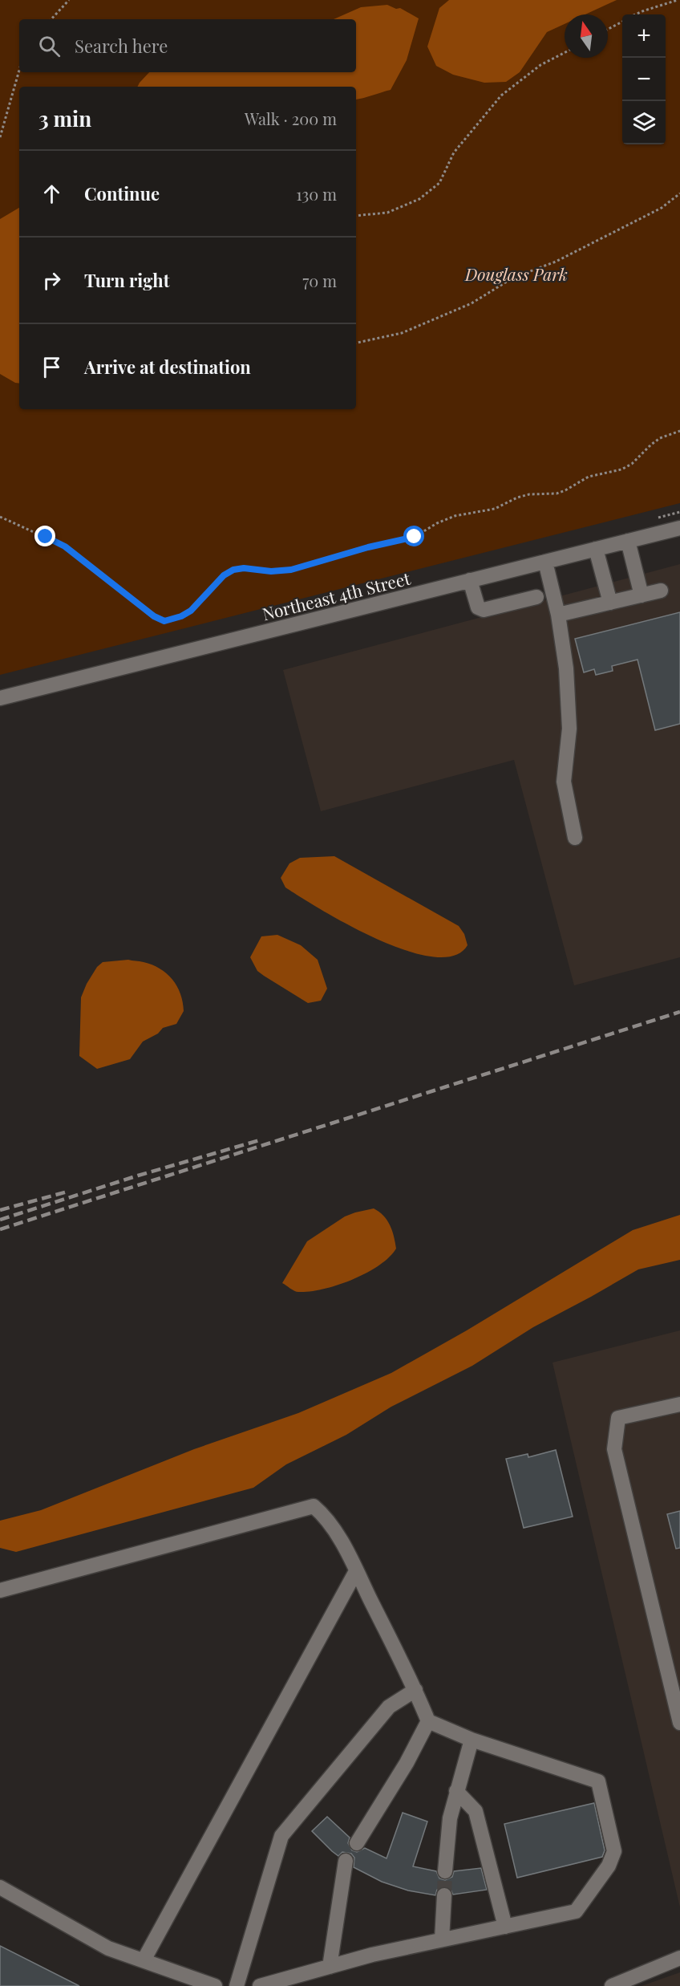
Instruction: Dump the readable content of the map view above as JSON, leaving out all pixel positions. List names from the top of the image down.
{
  "streets": {
    "street": ["Northeast 4th Street"]
  },
  "parks": ["Douglass Park"],
  "north": "top",
  "page": {
    "map_buttons": ["+", "−"],
    "search": "Search here",
    "heading": ["3 min", "Walk · 200 m"],
    "list": [
      ["Continue", "130 m"],
      ["Turn right", "70 m"],
      "Arrive at destination"
    ]
  }
}
